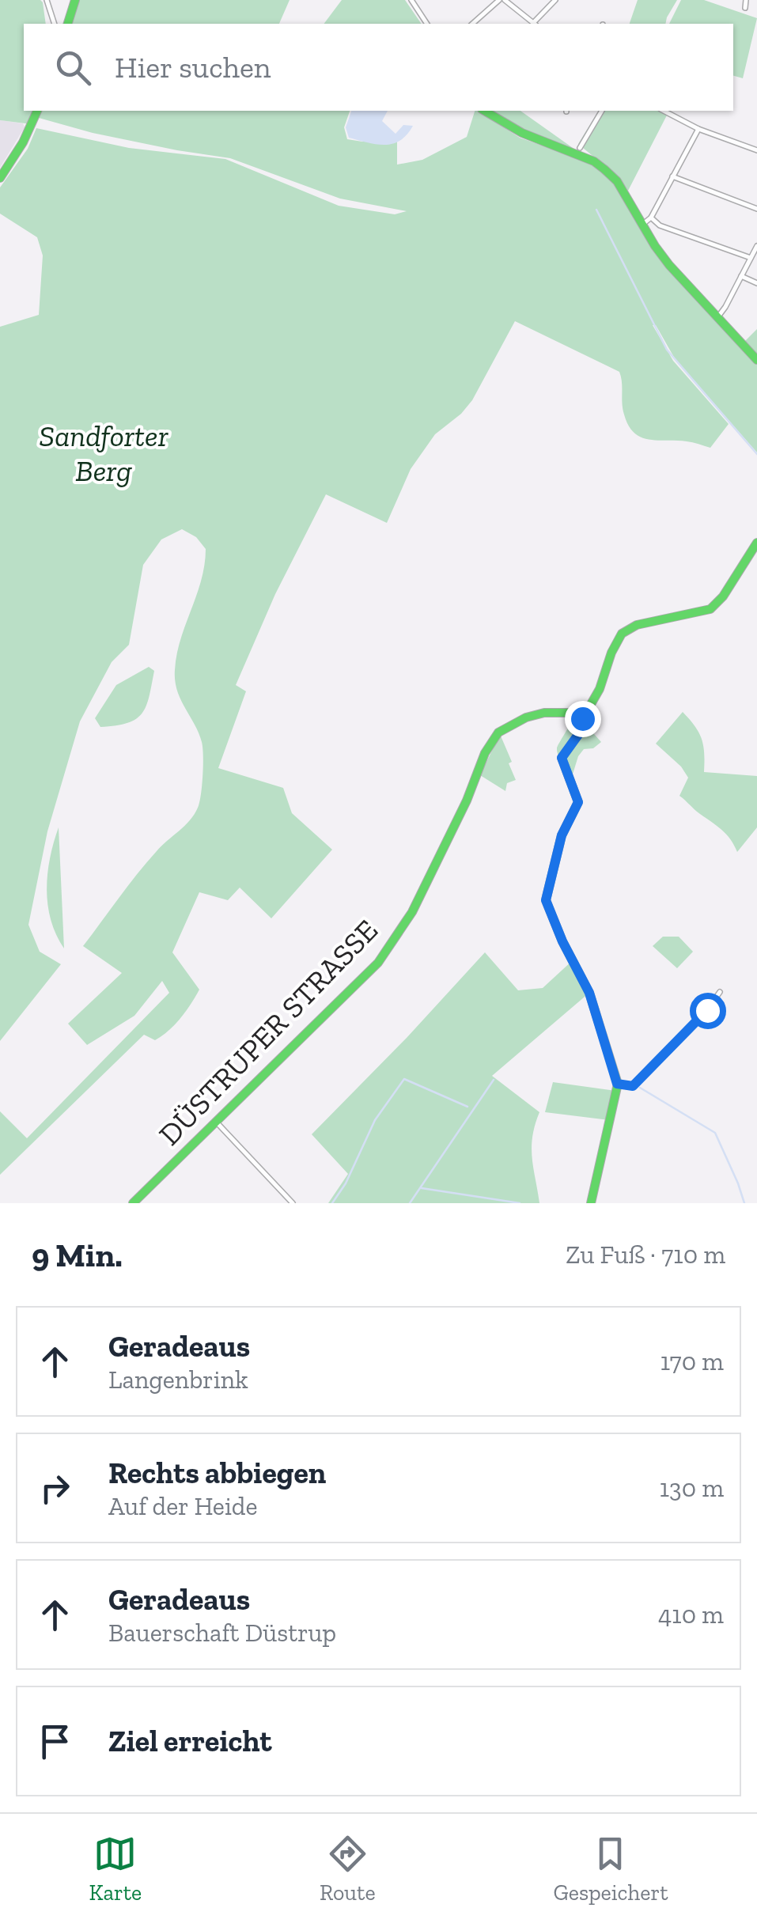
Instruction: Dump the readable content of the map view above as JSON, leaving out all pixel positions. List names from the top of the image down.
{
  "streets": {
    "street": ["DÜSTRUPER STRASSE"]
  },
  "parks": ["Sandforter Berg"],
  "page": {
    "search": "Hier suchen",
    "heading": ["9 Min.", "Zu Fuß · 710 m"],
    "list": [
      ["Geradeaus", "Langenbrink", "170 m"],
      ["Rechts abbiegen", "Auf der Heide", "130 m"],
      ["Geradeaus", "Bauerschaft Düstrup", "410 m"],
      "Ziel erreicht"
    ],
    "nav": ["Karte", "Route", "Gespeichert"]
  }
}
